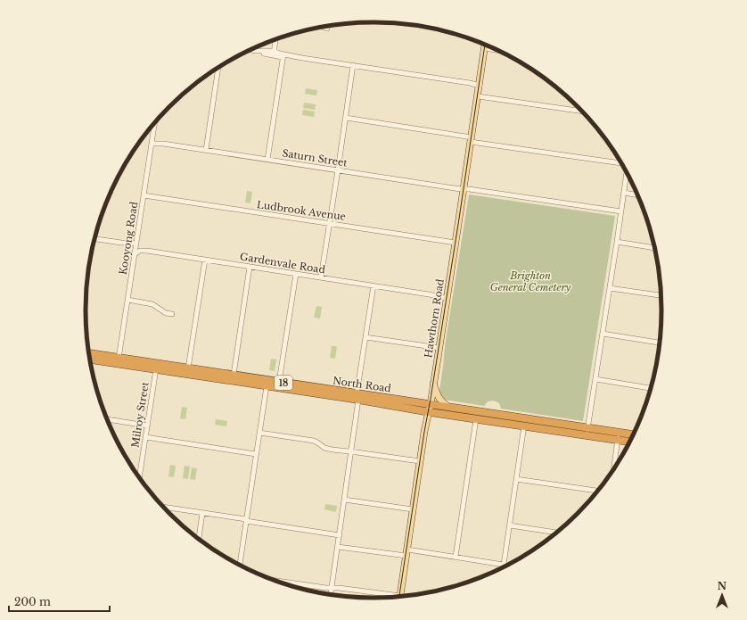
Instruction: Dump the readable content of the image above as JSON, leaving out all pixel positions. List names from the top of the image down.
{
  "streets": {
    "highway": ["18", "North Road"],
    "main road": ["Hawthorn Road"],
    "street": [
      "Saturn Street",
      "Ludbrook Avenue",
      "Kooyong Road",
      "Gardenvale Road",
      "Milroy Street"
    ]
  },
  "crossings": [
    ["Saturn Street", "Kooyong Road"],
    ["Saturn Street", "Hawthorn Road"],
    ["Ludbrook Avenue", "Kooyong Road"],
    ["Ludbrook Avenue", "Hawthorn Road"],
    ["Kooyong Road", "Gardenvale Road"],
    ["Kooyong Road", "North Road"],
    ["Gardenvale Road", "Hawthorn Road"],
    ["Hawthorn Road", "North Road"],
    ["North Road", "Milroy Street"]
  ],
  "parks": ["Brighton General Cemetery"],
  "scale_bar": "200 m",
  "north": "top"
}
